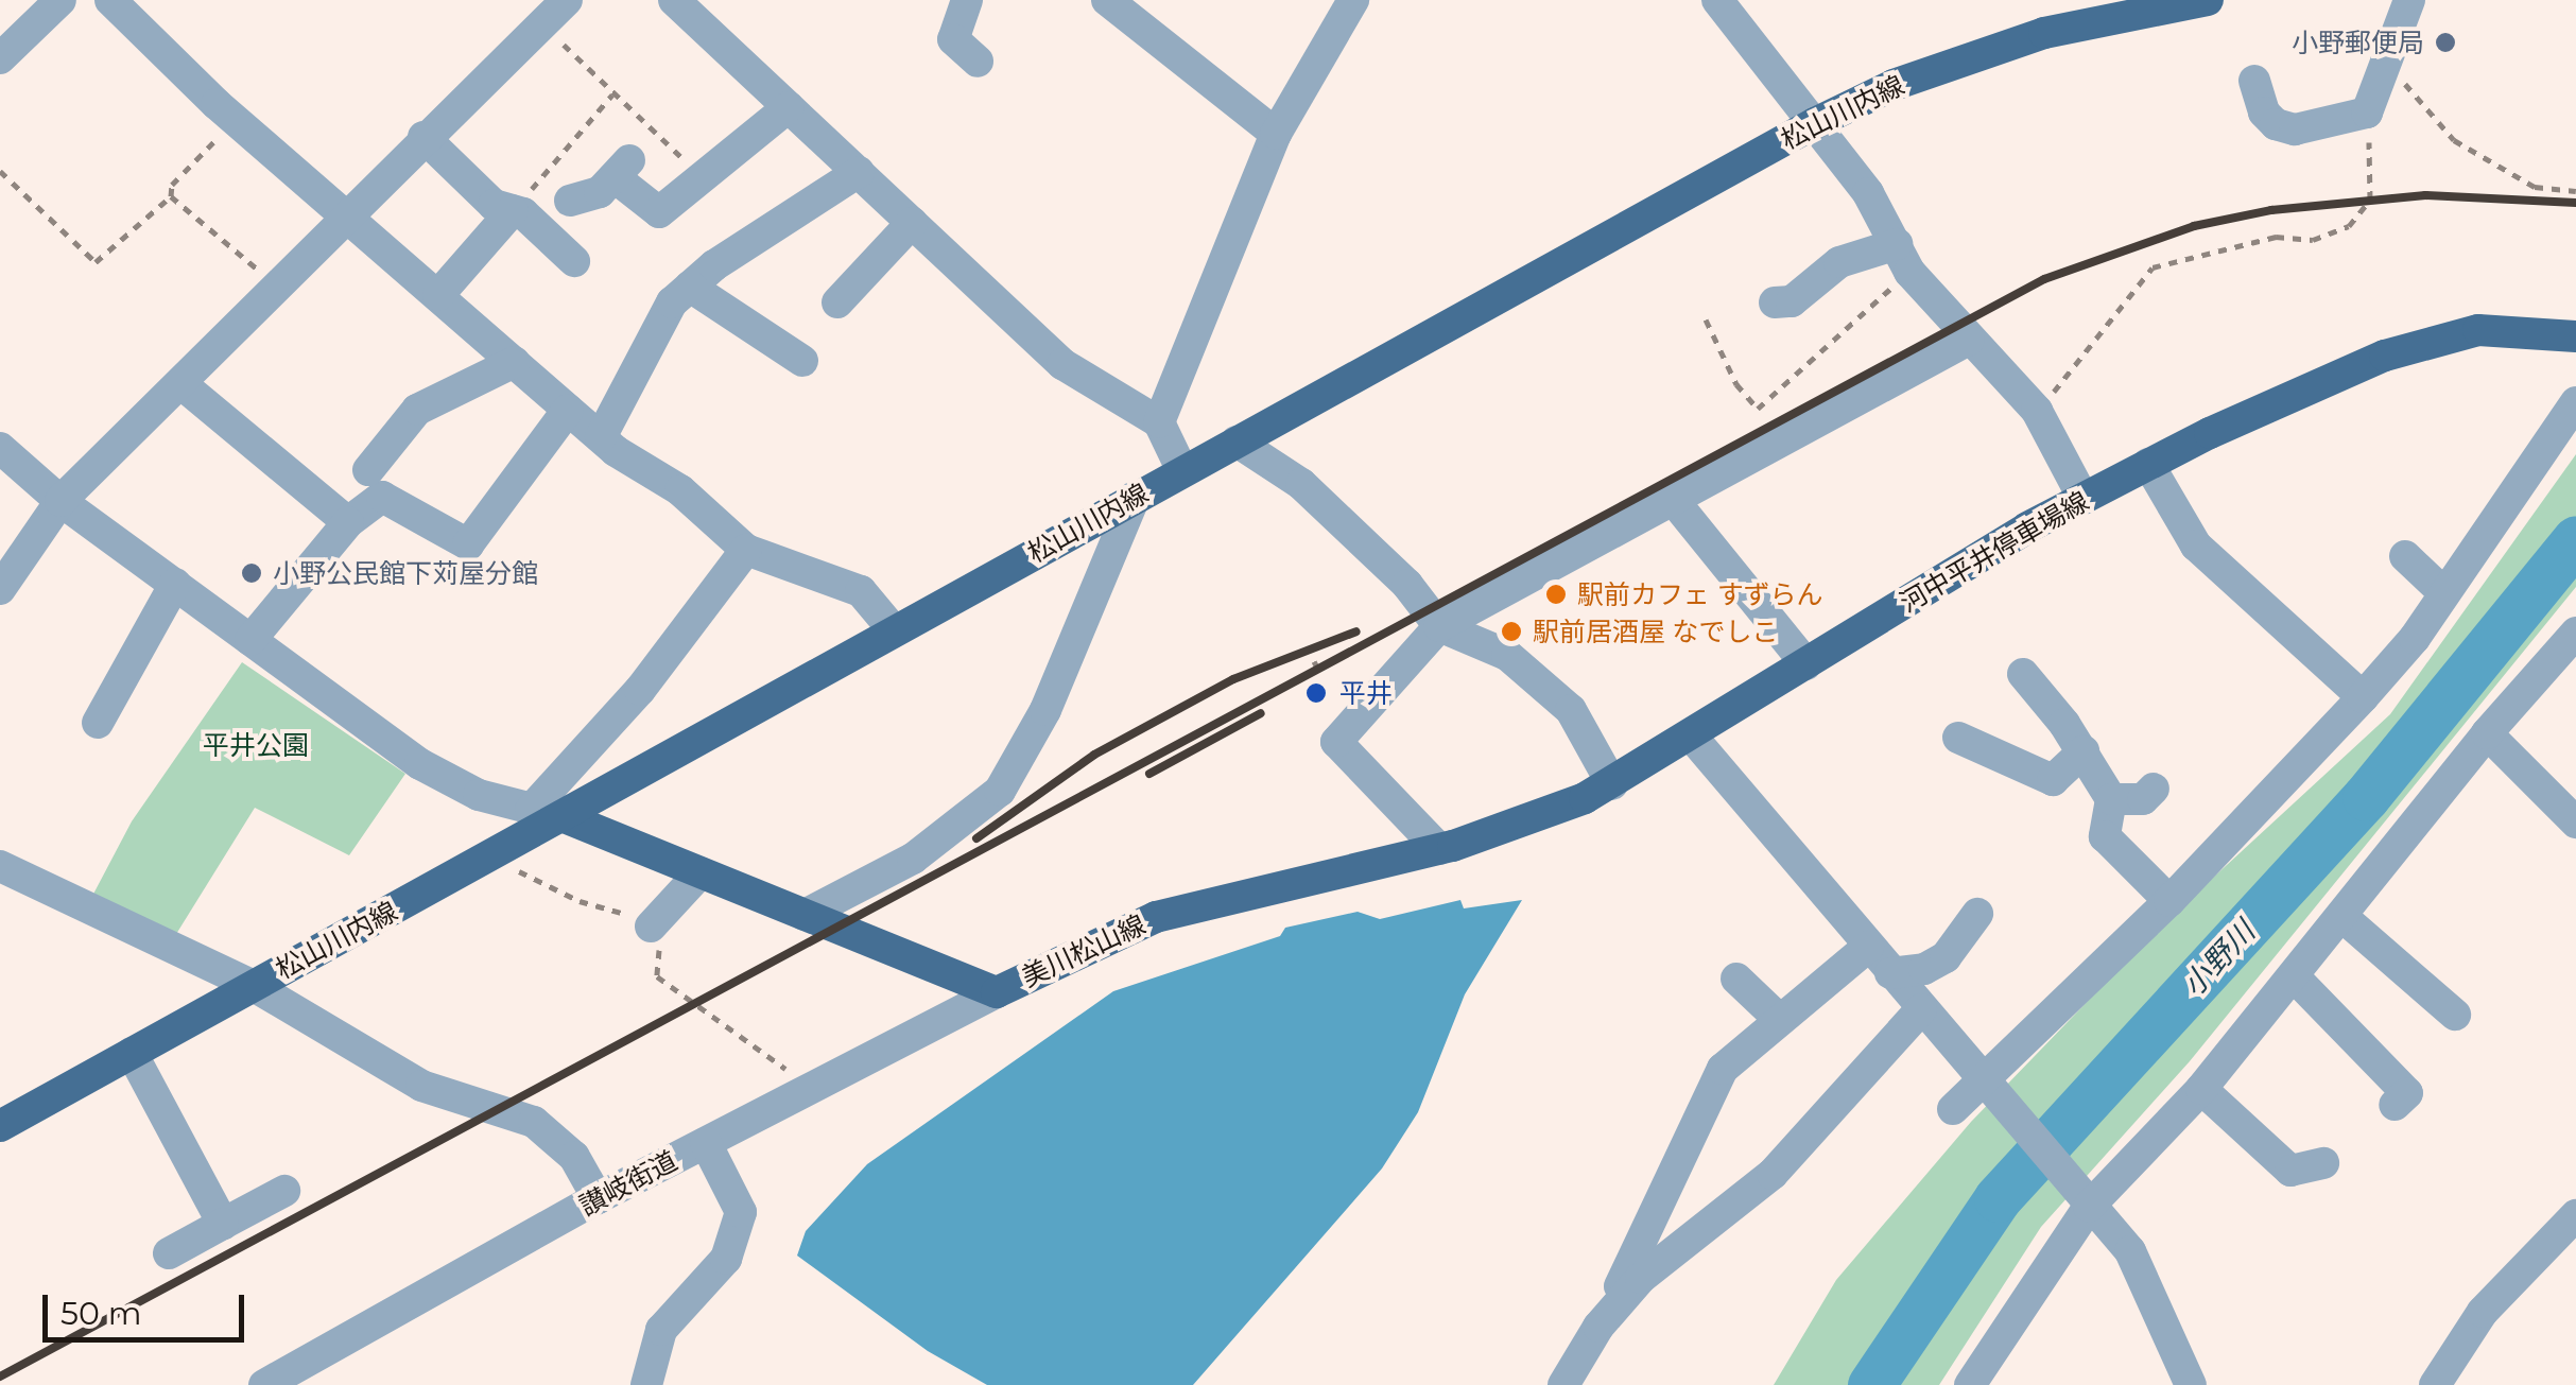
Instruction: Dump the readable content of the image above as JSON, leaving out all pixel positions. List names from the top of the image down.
{
  "streets": {
    "main road": ["松山川内線", "河中平井停車場線", "美川松山線"],
    "street": ["讃岐街道"]
  },
  "crossings": [
    ["松山川内線", "美川松山線"],
    ["河中平井停車場線", "美川松山線"],
    ["美川松山線", "讃岐街道"]
  ],
  "water": ["小野川"],
  "parks": ["平井公園"],
  "places": [
    "小野郵便局",
    "小野公民館下苅屋分館",
    "駅前カフェ すずらん",
    "駅前居酒屋 なでしこ",
    "平井"
  ],
  "scale_bar": "50 m"
}
